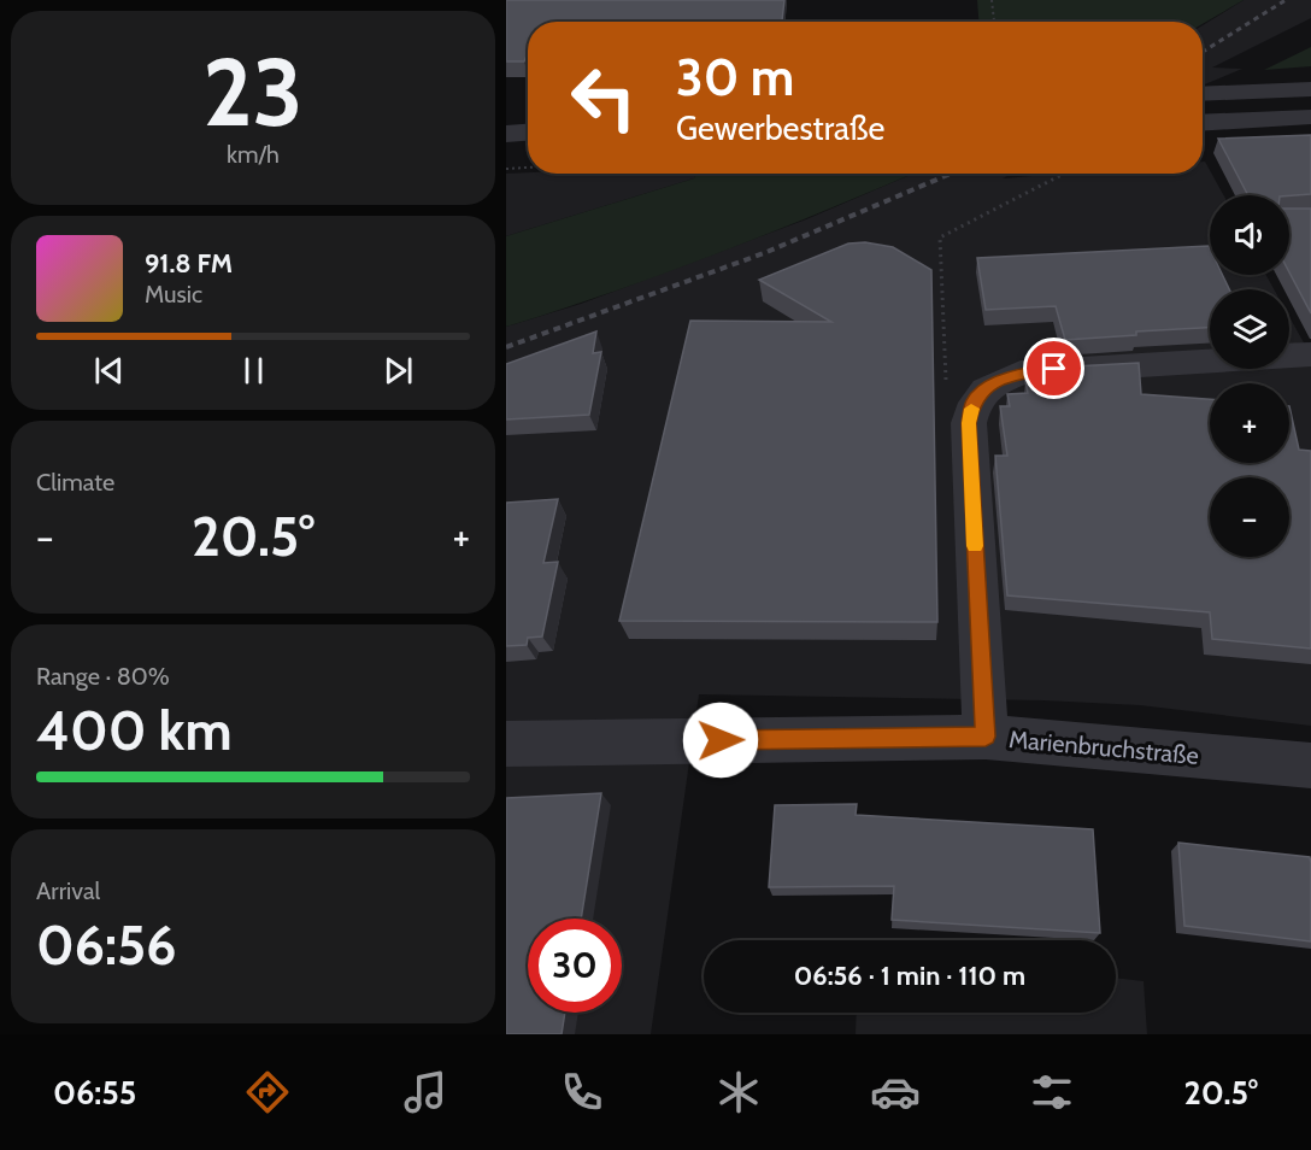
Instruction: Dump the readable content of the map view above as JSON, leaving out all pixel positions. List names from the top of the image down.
{
  "streets": {
    "street": ["Marienbruchstraße"]
  },
  "page": {
    "tile": [
      ["23", "km/h"],
      "Climate",
      ["Range · 80%", "400 km"],
      ["Arrival", "06:56"]
    ],
    "turn": ["30 m", "Gewerbestraße"],
    "map_buttons": ["+", "−"],
    "song": ["91.8 FM", "Music"],
    "heat": ["−", "20.5°", "+"],
    "limit": "30",
    "trip": "06:56 · 1 min · 110 m",
    "tabs": ["06:55", "20.5°"]
  }
}
